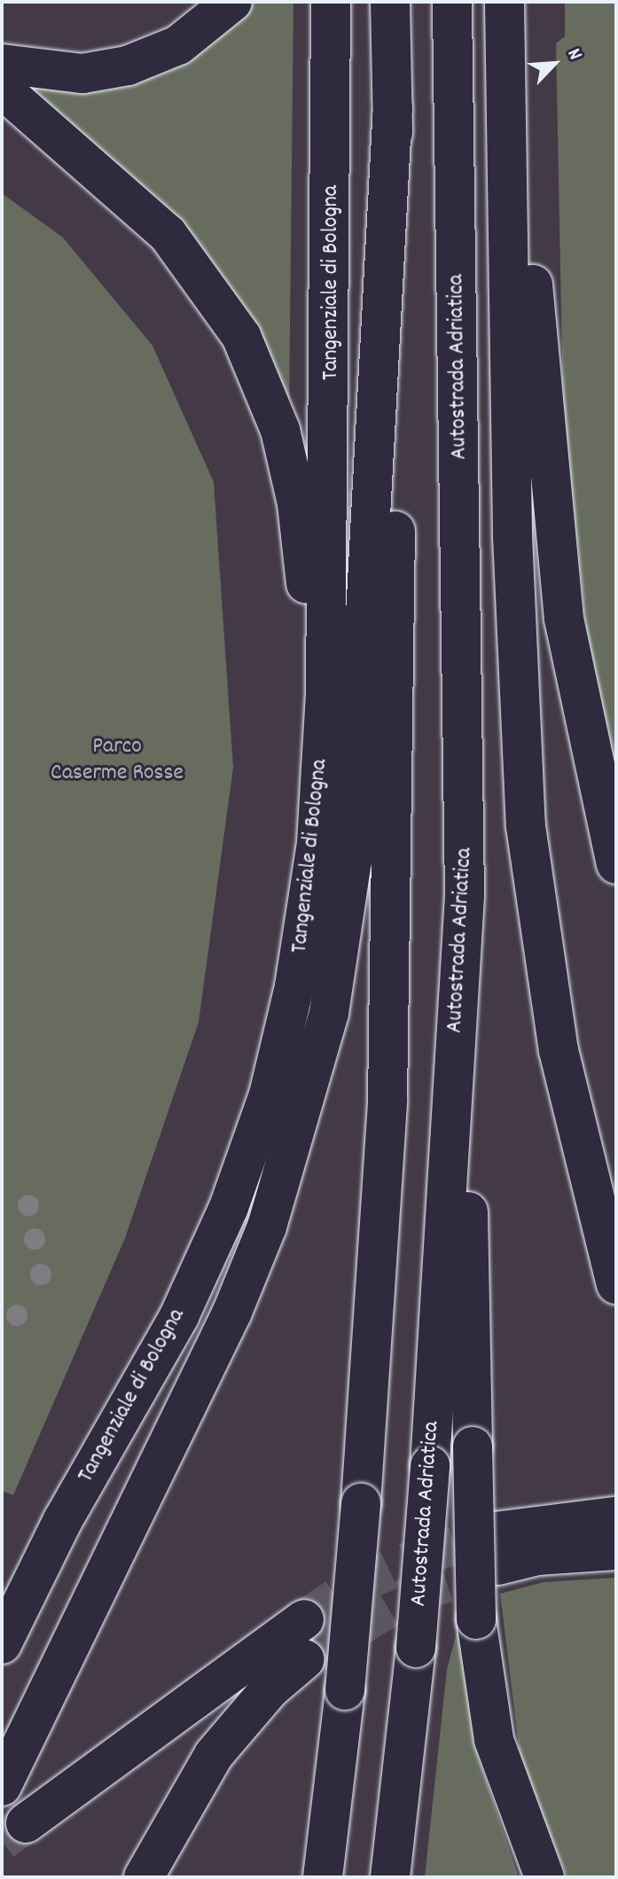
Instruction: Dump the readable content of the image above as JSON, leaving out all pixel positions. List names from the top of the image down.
{
  "streets": {
    "highway": ["Tangenziale di Bologna", "Autostrada Adriatica"]
  },
  "parks": ["Parco Caserme Rosse"],
  "north": "top right"
}
